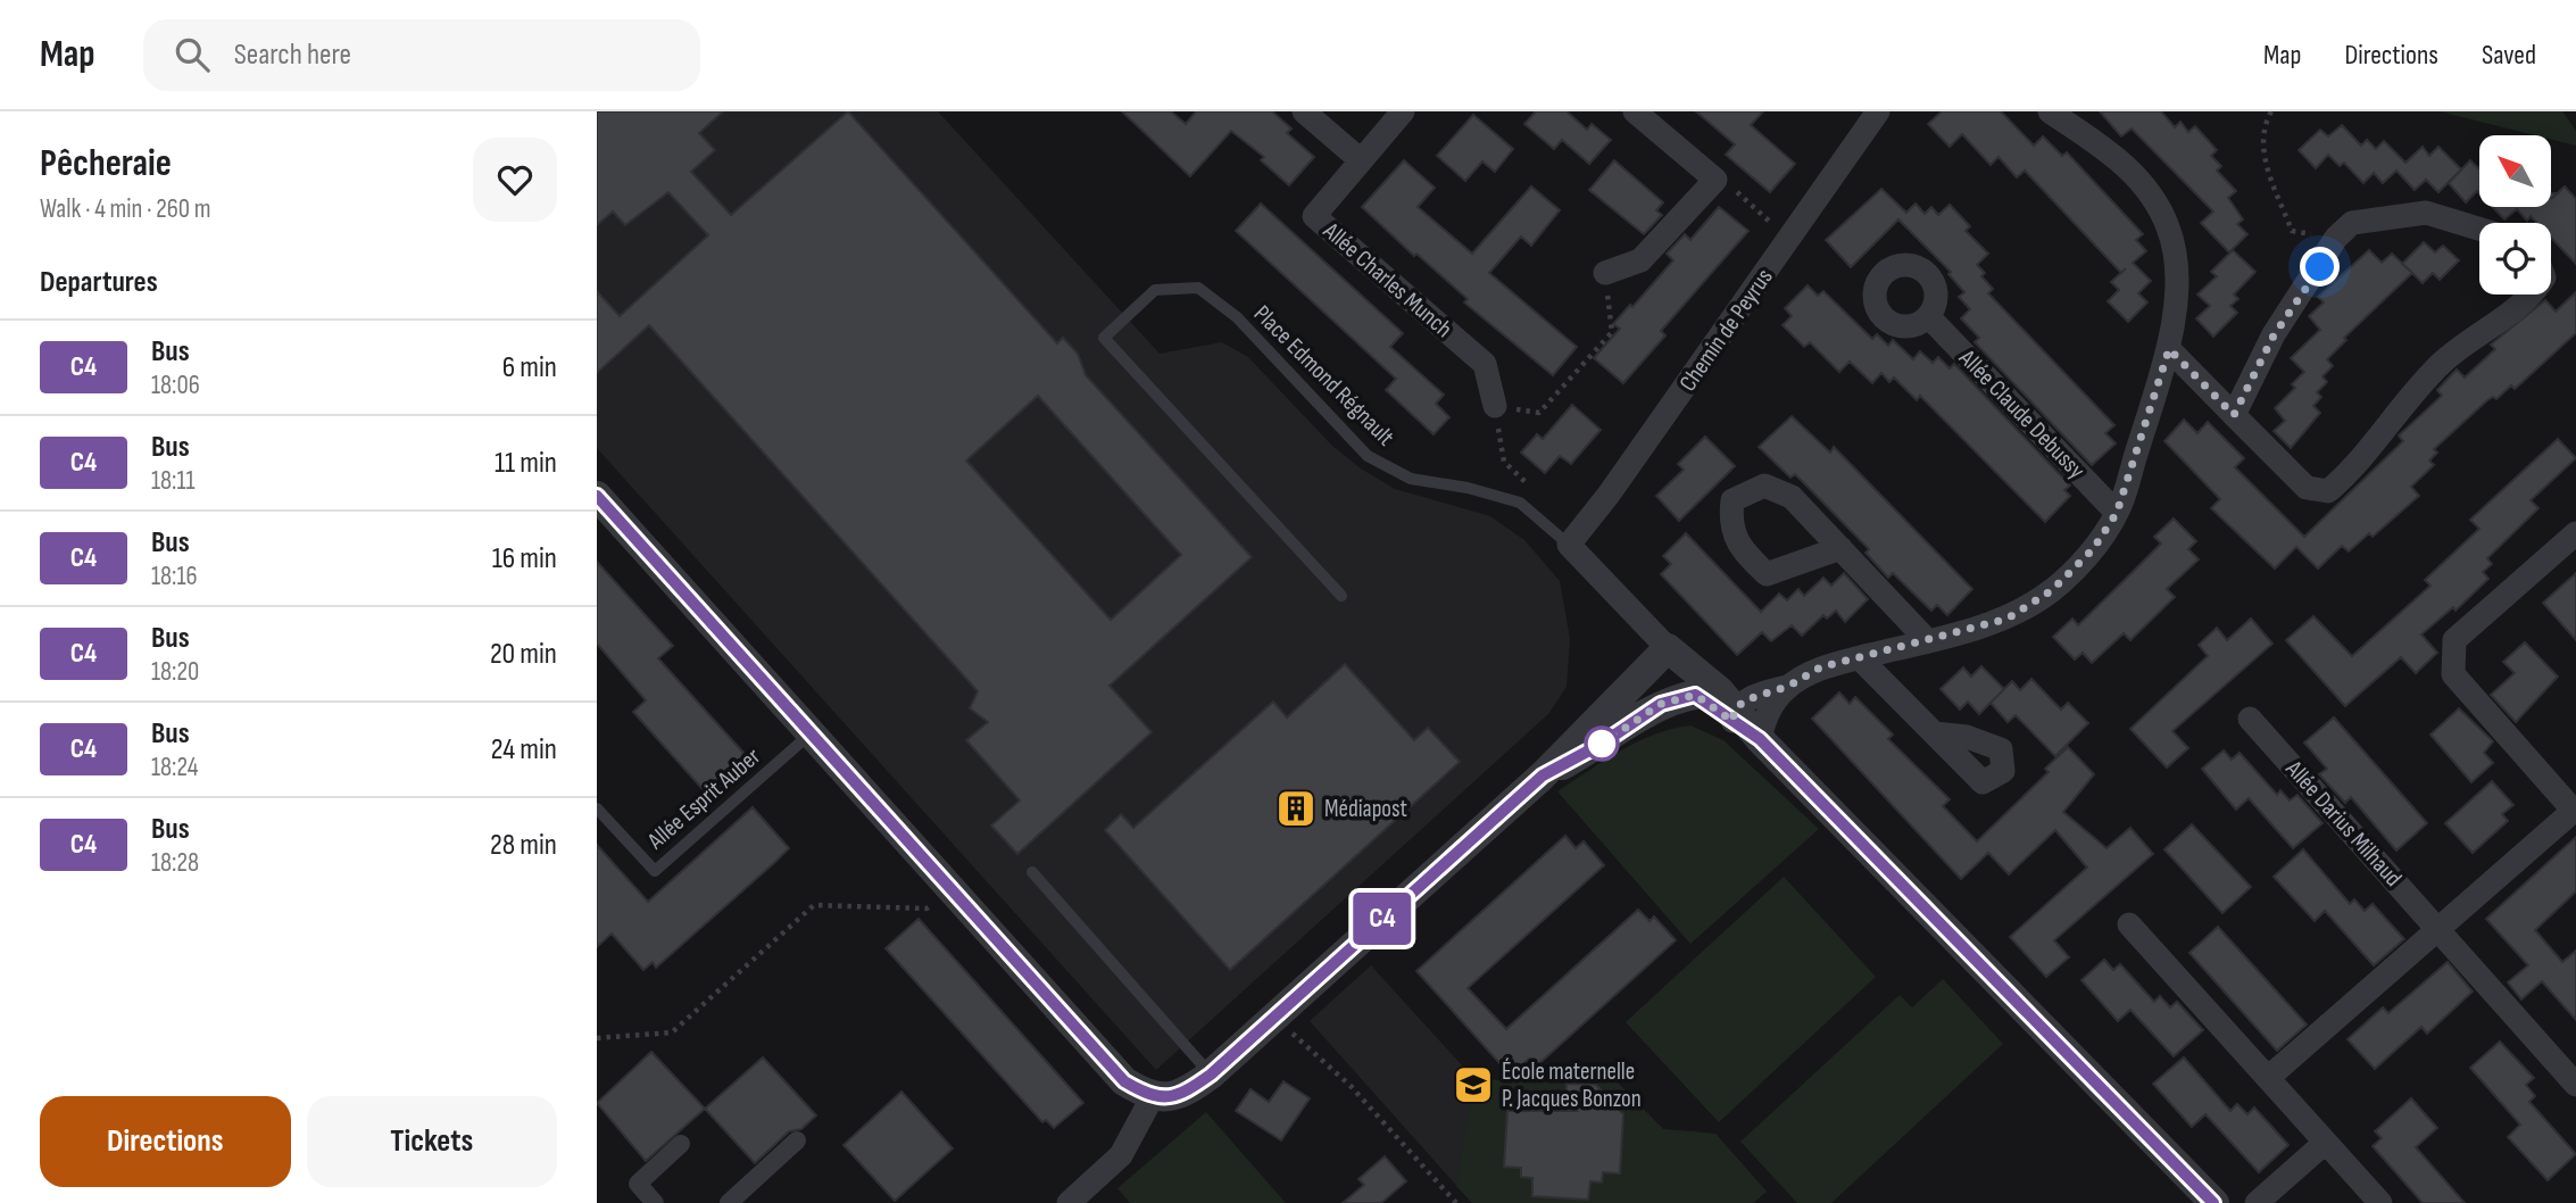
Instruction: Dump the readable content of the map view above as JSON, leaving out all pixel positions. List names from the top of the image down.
{
  "streets": {
    "street": [
      "Allée Charles Munch",
      "Chemin de Peyrus",
      "Allée Claude Debussy",
      "Allée Darius Milhaud"
    ],
    "lane": ["Place Edmond Régnault", "Allée Esprit Auber"]
  },
  "crossings": [
    ["Chemin de Peyrus", "Place Edmond Régnault"]
  ],
  "places": {
    "building": ["Médiapost"],
    "school or university": ["École maternelle P. Jacques Bonzon"]
  },
  "lines": ["bus line C4"],
  "north": "top left",
  "page": {
    "header": "Map",
    "search": "Search here",
    "nav": ["Map", "Directions", "Saved"],
    "heading": [
      ["Pêcheraie", "Walk · 4 min · 260 m"],
      "Departures"
    ],
    "on_map": "C4",
    "list": [
      {
        "mark": "C4",
        "name": "Bus",
        "note": "18:06",
        "value": "6 min"
      },
      {
        "mark": "C4",
        "name": "Bus",
        "note": "18:11",
        "value": "11 min"
      },
      {
        "mark": "C4",
        "name": "Bus",
        "note": "18:16",
        "value": "16 min"
      },
      {
        "mark": "C4",
        "name": "Bus",
        "note": "18:20",
        "value": "20 min"
      },
      {
        "mark": "C4",
        "name": "Bus",
        "note": "18:24",
        "value": "24 min"
      },
      {
        "mark": "C4",
        "name": "Bus",
        "note": "18:28",
        "value": "28 min"
      }
    ],
    "buttons": ["Directions", "Tickets"]
  }
}
